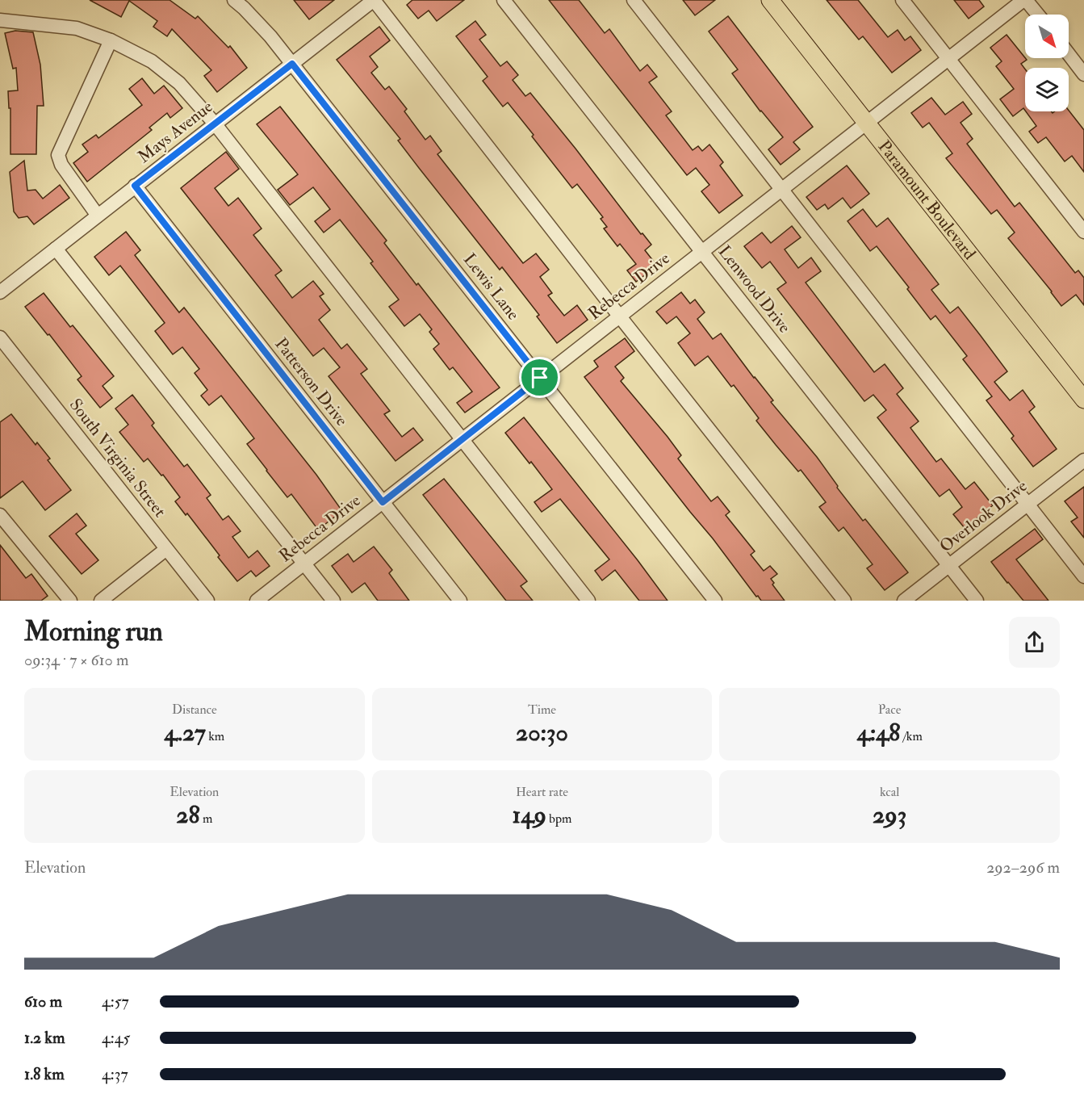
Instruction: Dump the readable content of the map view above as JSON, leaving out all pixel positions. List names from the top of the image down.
{
  "streets": {
    "main road": ["Paramount Boulevard"],
    "street": [
      "Mays Avenue",
      "Rebecca Drive",
      "Lewis Lane",
      "Lenwood Drive",
      "Patterson Drive",
      "South Virginia Street",
      "Overlook Drive"
    ]
  },
  "crossings": [
    ["Mays Avenue", "Lewis Lane"],
    ["Mays Avenue", "Patterson Drive"],
    ["Paramount Boulevard", "Rebecca Drive"],
    ["Rebecca Drive", "Lewis Lane"],
    ["Rebecca Drive", "Lenwood Drive"],
    ["Rebecca Drive", "Patterson Drive"],
    ["Lenwood Drive", "Overlook Drive"]
  ],
  "north": "bottom right",
  "page": {
    "heading": ["Morning run", "09:34 · 7 × 610 m"],
    "stats": [
      ["Distance", "4.27 km"],
      ["Time", "20:30"],
      ["Pace", "4:48 /km"],
      ["Elevation", "28 m"],
      ["Heart rate", "149 bpm"],
      ["kcal", "293"]
    ],
    "chart": ["Elevation", "292–296 m"],
    "list": [
      {
        "name": "610 m",
        "note": "4:57"
      },
      {
        "name": "1.2 km",
        "note": "4:45"
      },
      {
        "name": "1.8 km",
        "note": "4:37"
      }
    ]
  }
}
